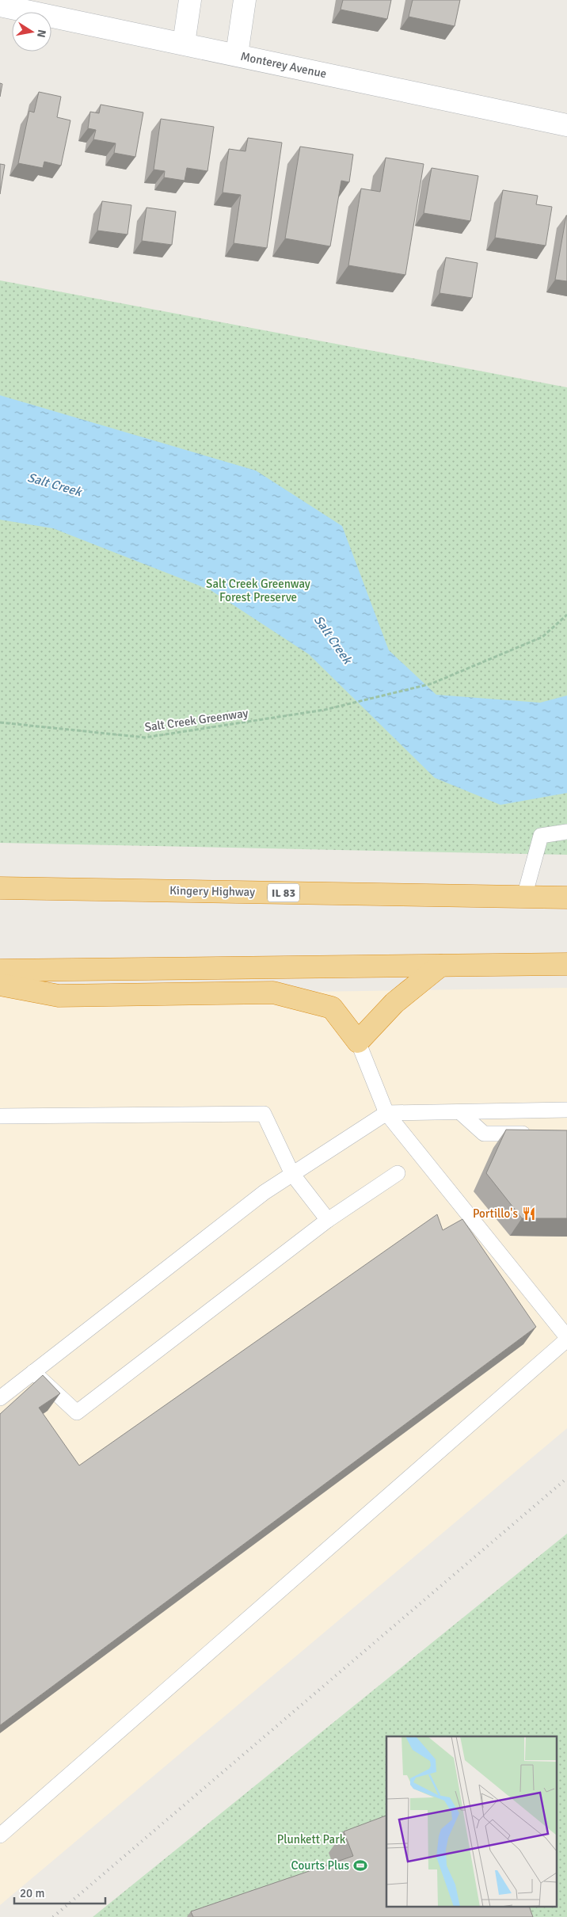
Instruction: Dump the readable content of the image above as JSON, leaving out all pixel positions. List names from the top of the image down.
{
  "streets": {
    "highway": ["Kingery Highway", "IL 83"],
    "street": ["Monterey Avenue"],
    "path": ["Salt Creek Greenway"]
  },
  "water": ["Salt Creek"],
  "parks": ["Salt Creek Greenway Forest Preserve", "Plunkett Park"],
  "places": {
    "restaurant": ["Portillo's"],
    "sports": ["Courts Plus"]
  },
  "scale_bar": "20 m",
  "north": "right"
}
